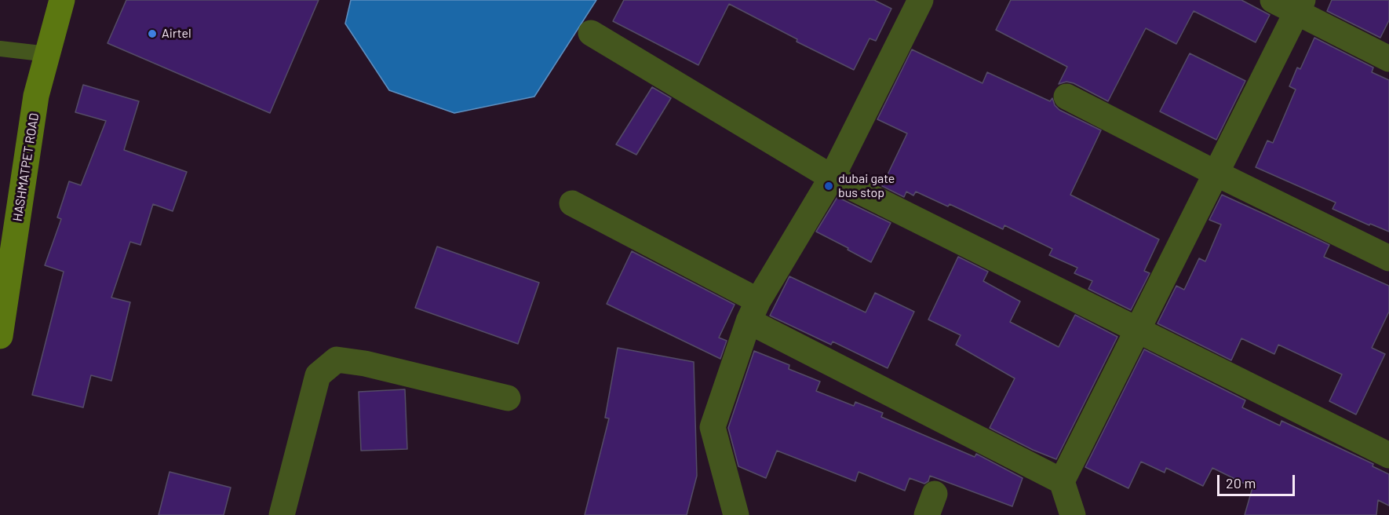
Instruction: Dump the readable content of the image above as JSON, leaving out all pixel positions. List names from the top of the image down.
{
  "streets": {
    "main road": ["HASHMATPET ROAD"]
  },
  "places": ["Airtel", "dubai gate bus stop"],
  "scale_bar": "20 m"
}
